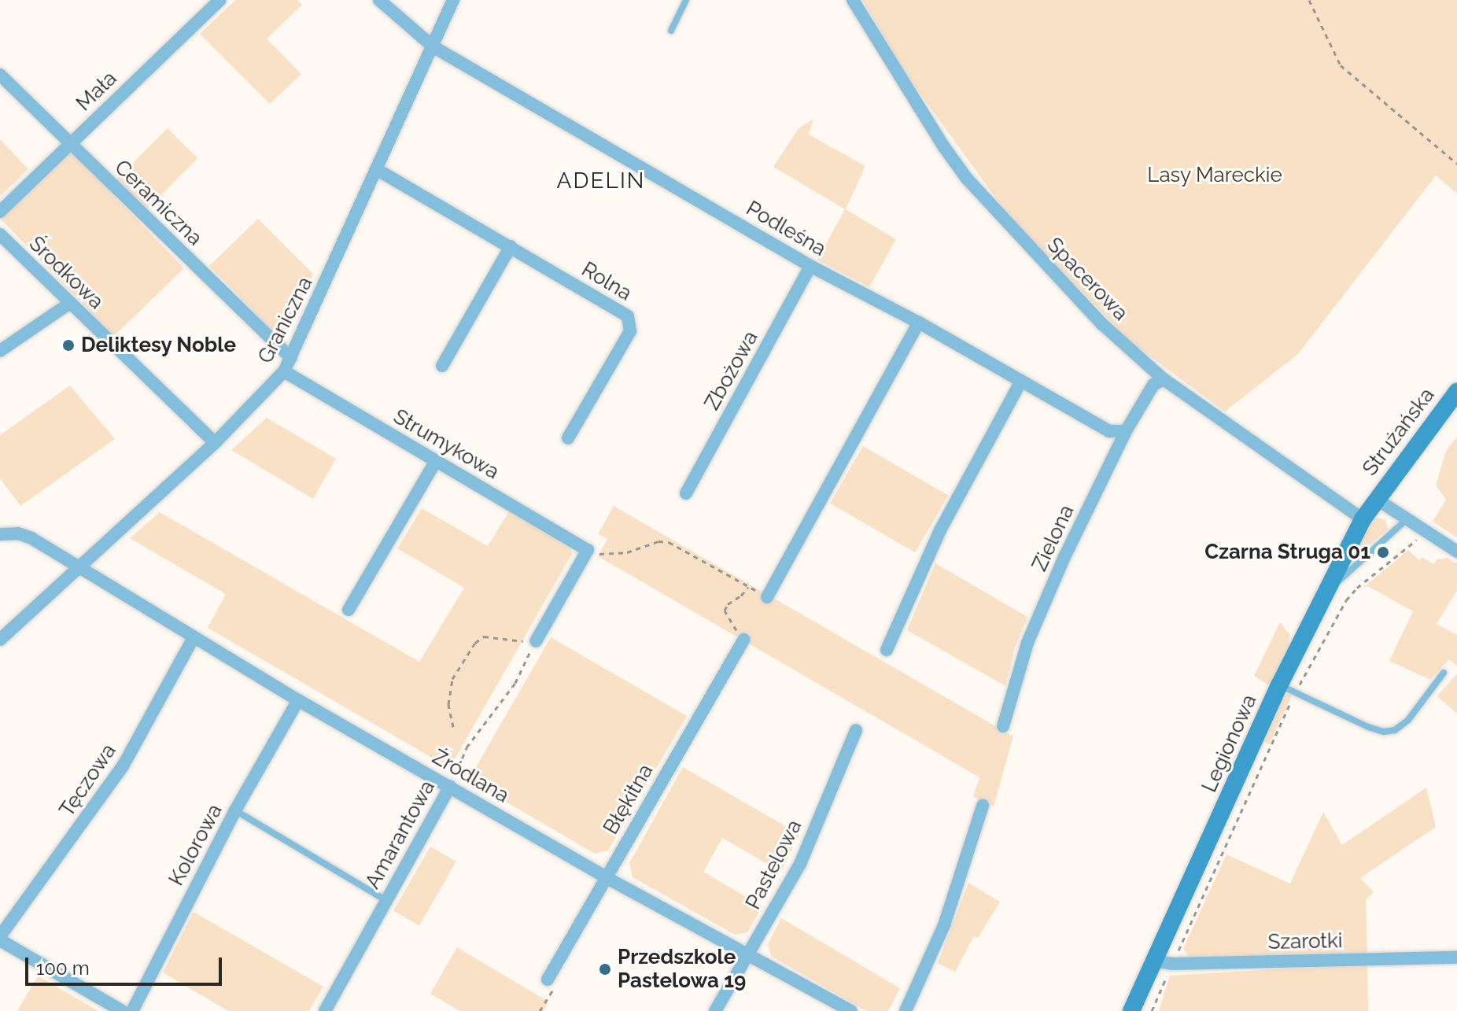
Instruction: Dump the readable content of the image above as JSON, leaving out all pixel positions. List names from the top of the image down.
{
  "streets": {
    "main road": ["Strużańska", "Legionowa"],
    "street": [
      "Mała",
      "Ceramiczna",
      "Podleśna",
      "Środkowa",
      "Spacerowa",
      "Rolna",
      "Graniczna",
      "Zbożowa",
      "Strumykowa",
      "Zielona",
      "Źródlana",
      "Tęczowa",
      "Błękitna",
      "Amarantowa",
      "Kolorowa",
      "Pastelowa",
      "Szarotki"
    ]
  },
  "crossings": [
    ["Mała", "Ceramiczna"],
    ["Ceramiczna", "Graniczna"],
    ["Podleśna", "Graniczna"],
    ["Podleśna", "Zbożowa"],
    ["Podleśna", "Zielona"],
    ["Środkowa", "Graniczna"],
    ["Spacerowa", "Zielona"],
    ["Spacerowa", "Legionowa"],
    ["Rolna", "Graniczna"],
    ["Graniczna", "Strumykowa"],
    ["Graniczna", "Źródlana"],
    ["Strużańska", "Legionowa"],
    ["Legionowa", "Szarotki"],
    ["Źródlana", "Tęczowa"],
    ["Źródlana", "Błękitna"],
    ["Źródlana", "Amarantowa"],
    ["Źródlana", "Kolorowa"],
    ["Źródlana", "Pastelowa"]
  ],
  "districts": ["ADELIN"],
  "parks": ["Lasy Mareckie"],
  "places": ["Deliktesy Noble", "Czarna Struga 01", "Przedszkole Pastelowa 19"],
  "scale_bar": "100 m"
}
